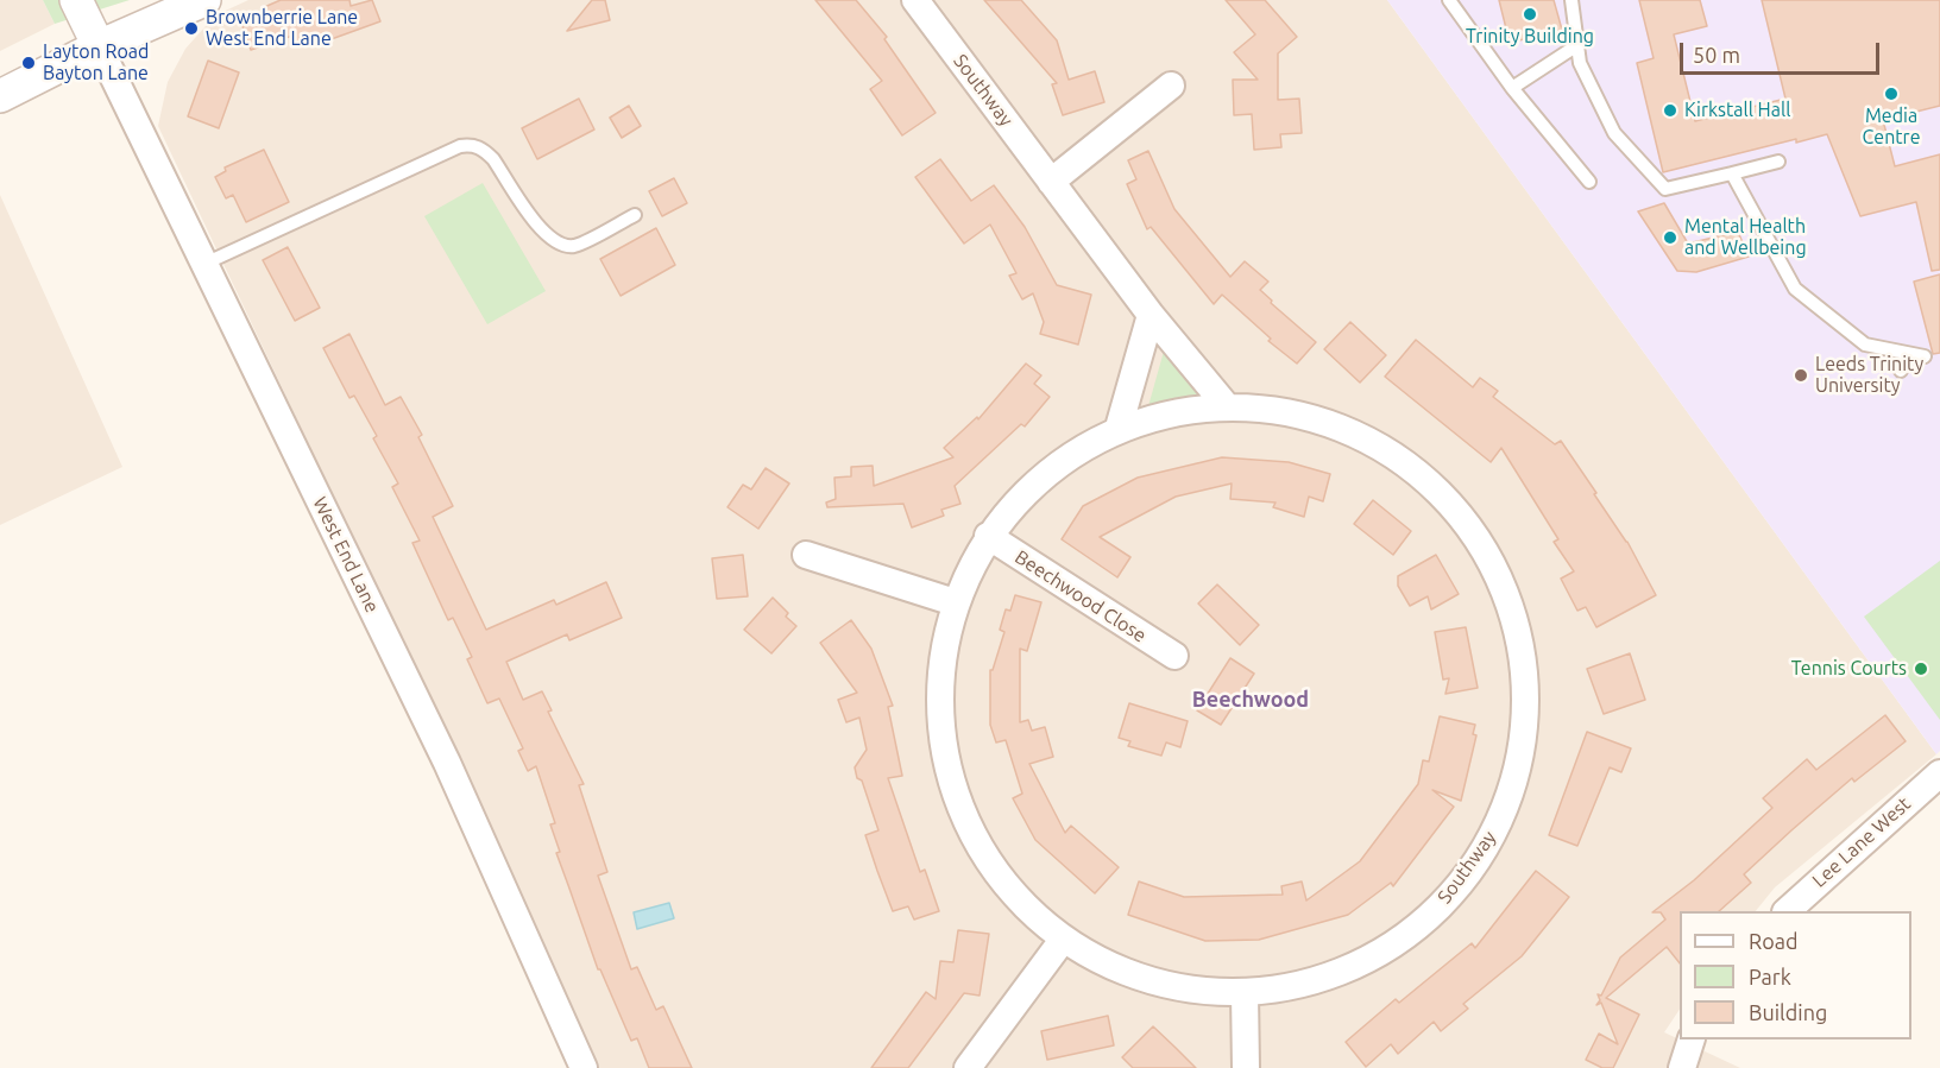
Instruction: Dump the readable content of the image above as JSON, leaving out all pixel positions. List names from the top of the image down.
{
  "streets": {
    "street": [
      "Southway",
      "West End Lane",
      "Beechwood Close",
      "Lee Lane West"
    ]
  },
  "crossings": [
    ["Southway", "Beechwood Close"]
  ],
  "districts": ["Beechwood"],
  "places": [
    "Trinity Building",
    "Brownberrie Lane West End Lane",
    "Layton Road Bayton Lane",
    "Media Centre",
    "Kirkstall Hall",
    "Mental Health and Wellbeing",
    "Leeds Trinity University",
    "Tennis Courts"
  ],
  "legend": ["Road", "Park", "Building"],
  "scale_bar": "50 m"
}
